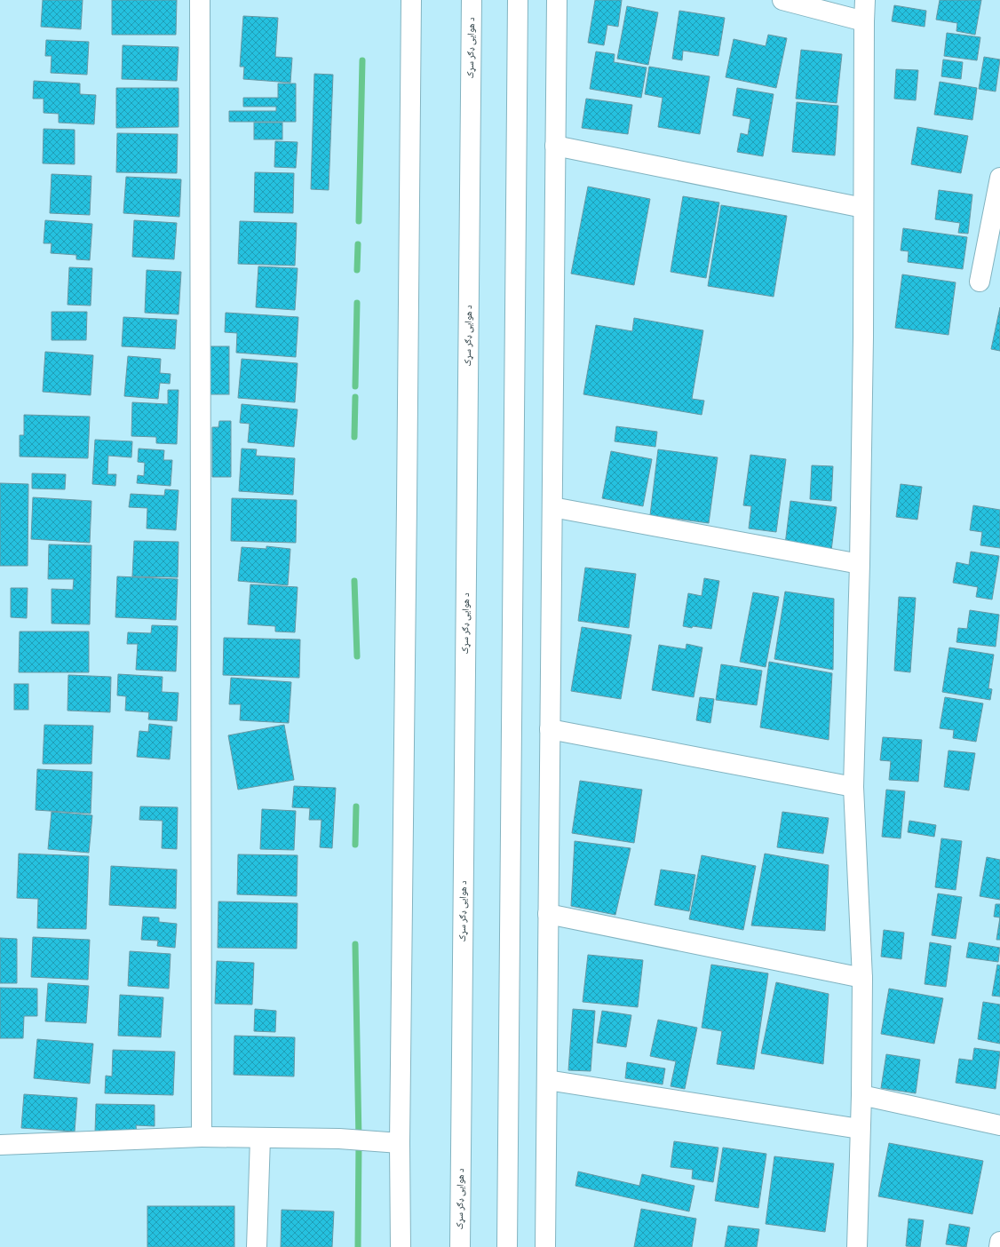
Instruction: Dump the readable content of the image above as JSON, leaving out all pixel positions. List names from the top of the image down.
{
  "streets": {
    "street": ["د هوایی ډګر سړک"]
  }
}
